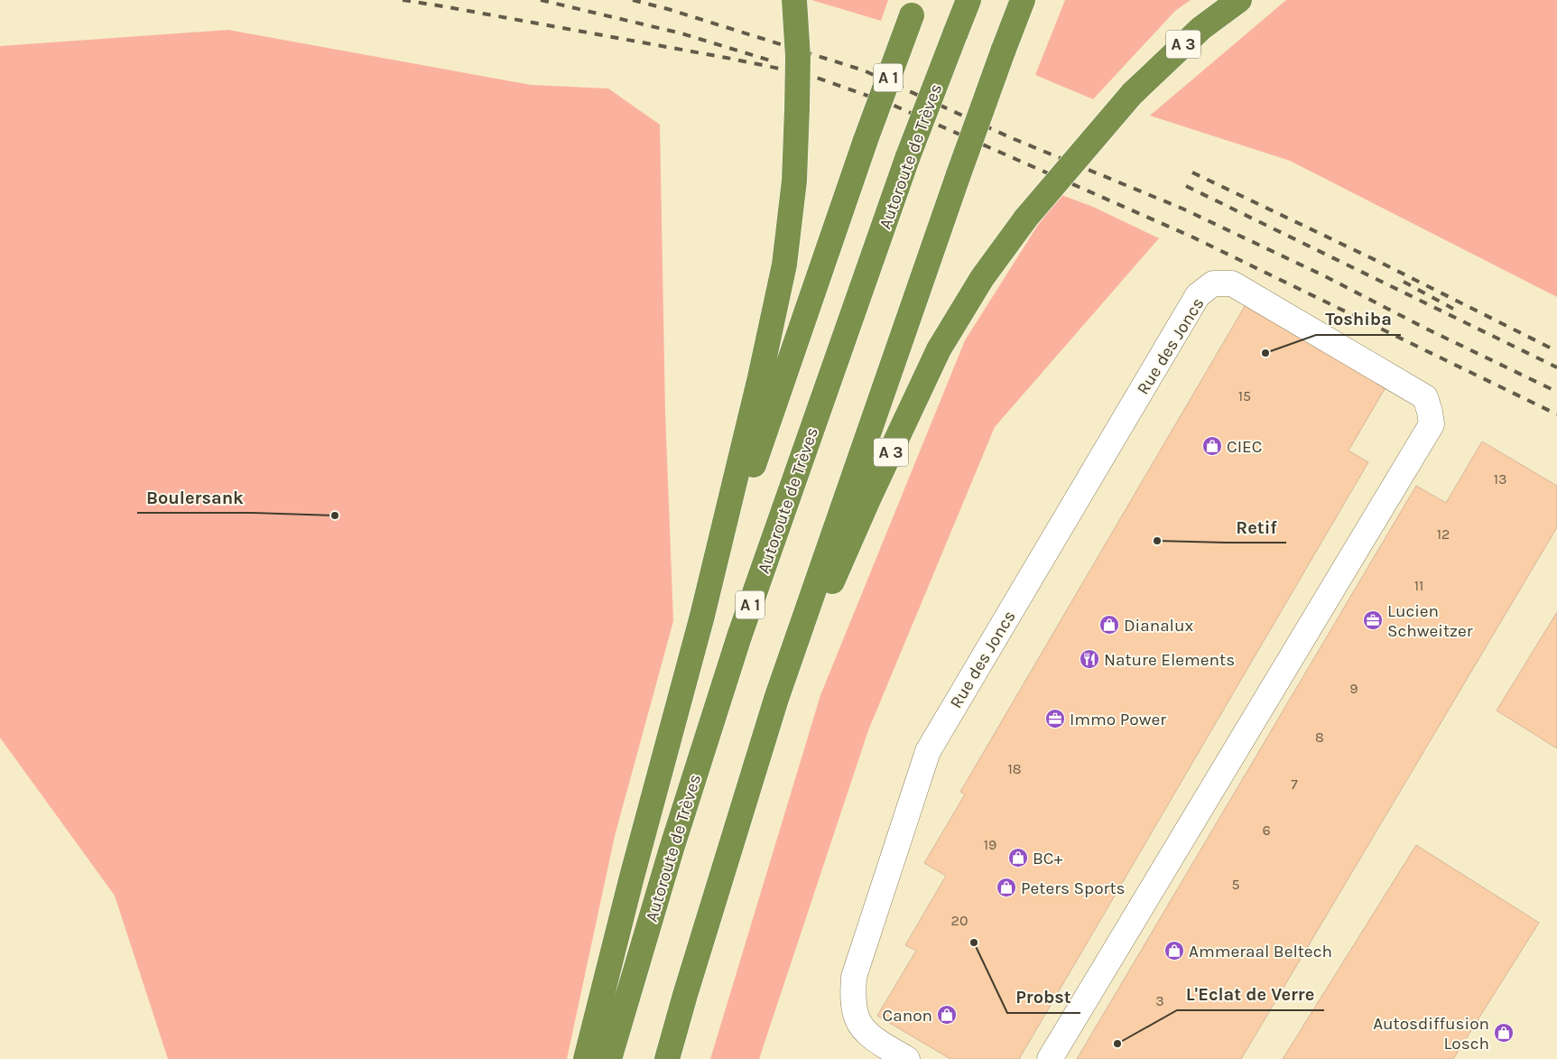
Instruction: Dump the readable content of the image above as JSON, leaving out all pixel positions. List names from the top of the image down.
{
  "streets": {
    "highway": ["A 3", "A 1", "Autoroute de Trèves"],
    "street": ["Rue des Joncs"]
  },
  "places": {
    "other": [
      "Toshiba",
      "Boulersank",
      "Retif",
      "Probst",
      "L'Eclat de Verre"
    ],
    "shop": [
      "CIEC",
      "Dianalux",
      "BC+",
      "Peters Sports",
      "Ammeraal Beltech",
      "Canon",
      "Autosdiffusion Losch"
    ],
    "office": ["Lucien Schweitzer", "Immo Power"],
    "restaurant": ["Nature Elements"]
  },
  "house_numbers": [
    "15",
    "13",
    "12",
    "11",
    "9",
    "8",
    "18",
    "7",
    "6",
    "19",
    "5",
    "20",
    "3"
  ]
}
